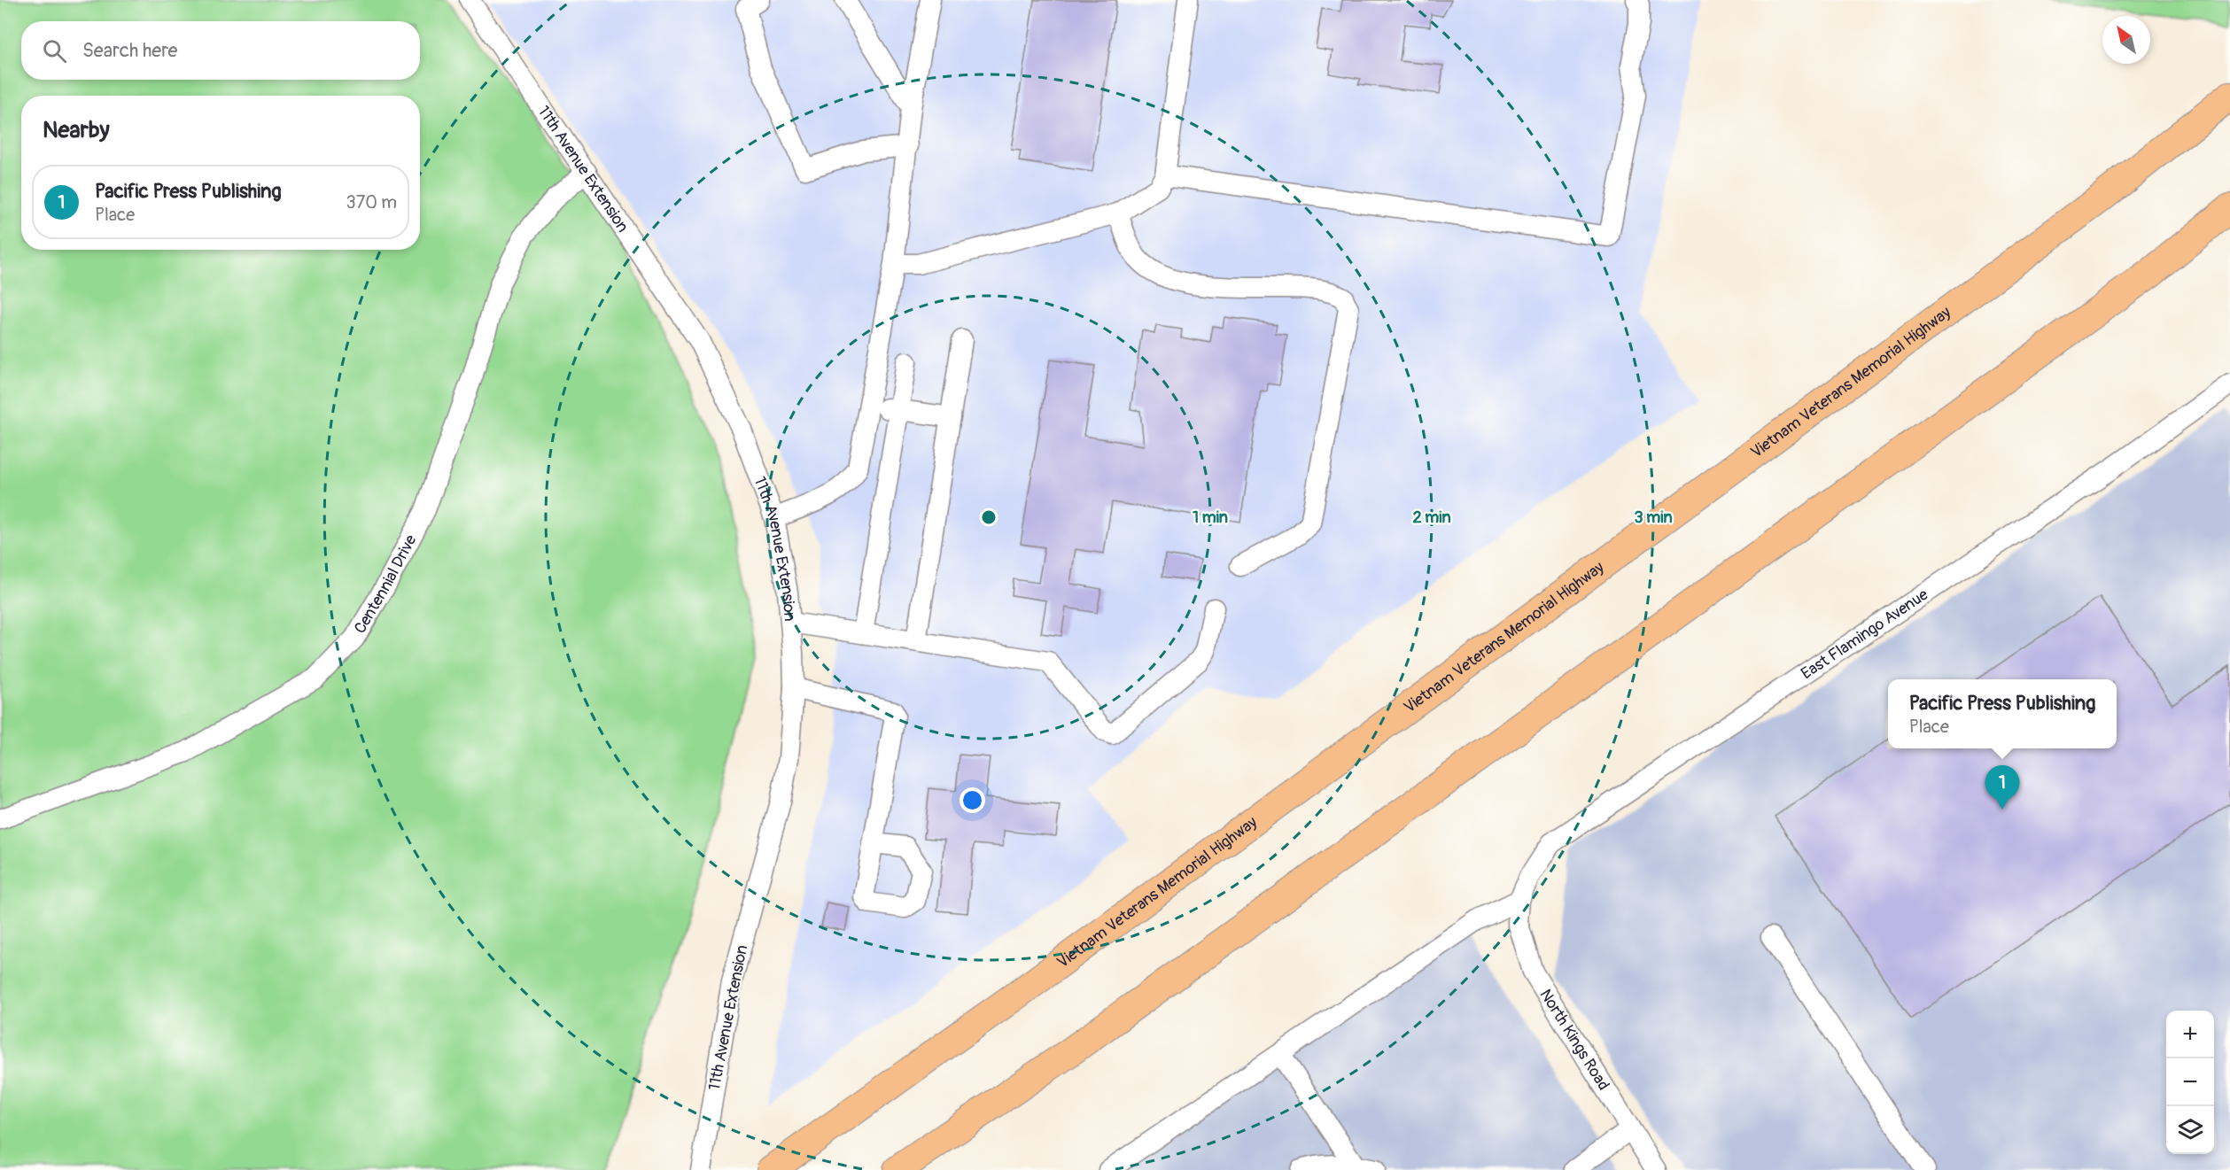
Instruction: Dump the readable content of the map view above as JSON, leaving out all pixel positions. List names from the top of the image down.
{
  "streets": {
    "highway": ["Vietnam Veterans Memorial Highway"],
    "street": [
      "11th Avenue Extension",
      "Centennial Drive",
      "East Flamingo Avenue",
      "North Kings Road"
    ]
  },
  "crossings": [
    ["11th Avenue Extension", "Centennial Drive"],
    ["East Flamingo Avenue", "North Kings Road"]
  ],
  "north": "top left",
  "page": {
    "search": "Search here",
    "heading": "Nearby",
    "list": [
      {
        "mark": "1",
        "name": "Pacific Press Publishing",
        "note": "Place",
        "value": "370 m"
      }
    ],
    "popup": ["Pacific Press Publishing", "Place"],
    "pins": "1",
    "map_buttons": ["+", "−"]
  },
  "rings": ["1 min", "2 min", "3 min"]
}
